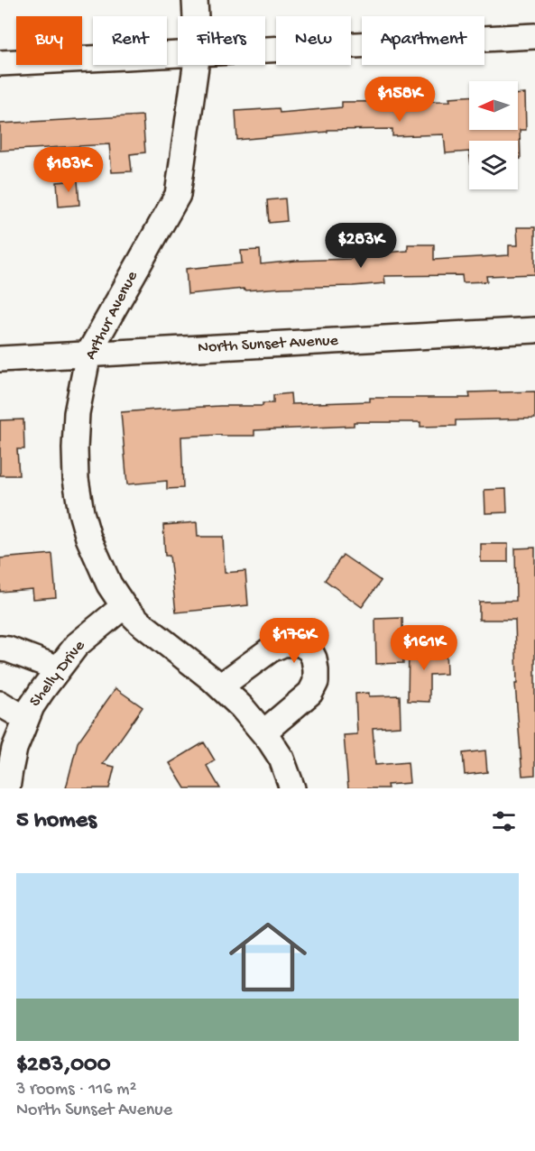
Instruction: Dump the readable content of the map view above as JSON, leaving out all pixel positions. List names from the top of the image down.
{
  "streets": {
    "street": ["Arthur Avenue", "North Sunset Avenue", "Shelly Drive"]
  },
  "crossings": [
    ["Arthur Avenue", "North Sunset Avenue"],
    ["Arthur Avenue", "Shelly Drive"]
  ],
  "north": "left",
  "page": {
    "chip": [
      "Buy",
      "Rent",
      "Filters",
      "New",
      "Apartment"
    ],
    "price": [
      "$158K",
      "$183K",
      "$283K",
      "$176K",
      "$161K"
    ],
    "heading": "5 homes",
    "list": [
      {
        "name": "$283,000",
        "note": "3 rooms · 116 m² · North Sunset Avenue"
      }
    ]
  }
}
